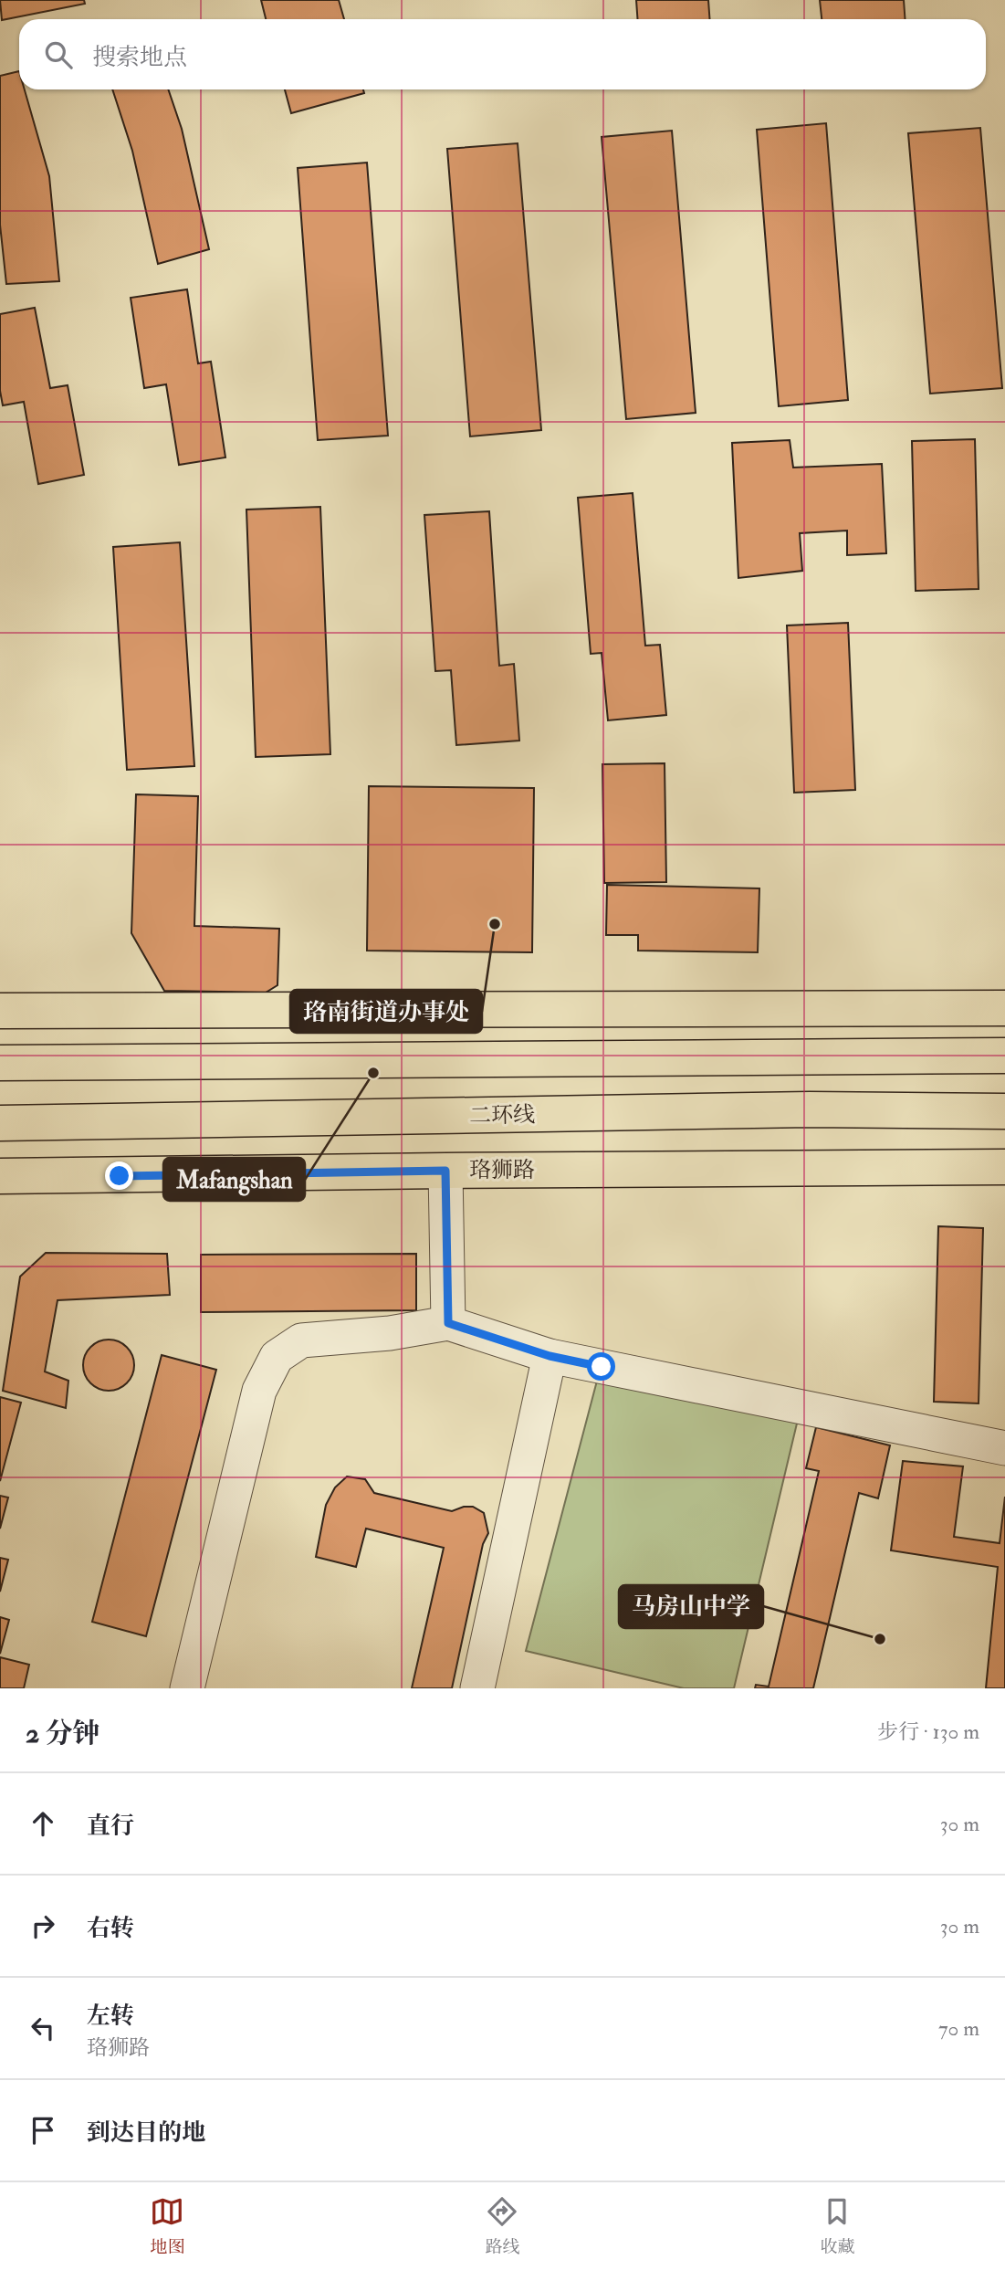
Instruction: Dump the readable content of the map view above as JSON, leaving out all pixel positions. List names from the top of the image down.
{
  "streets": {
    "main road": ["二环线", "珞狮路"]
  },
  "places": ["珞南街道办事处", "Mafangshan", "马房山中学"],
  "page": {
    "search": "搜索地点",
    "heading": ["2 分钟", "步行 · 130 m"],
    "list": [
      ["直行", "30 m"],
      ["右转", "30 m"],
      ["左转", "珞狮路", "70 m"],
      "到达目的地"
    ],
    "nav": ["地图", "路线", "收藏"]
  }
}
